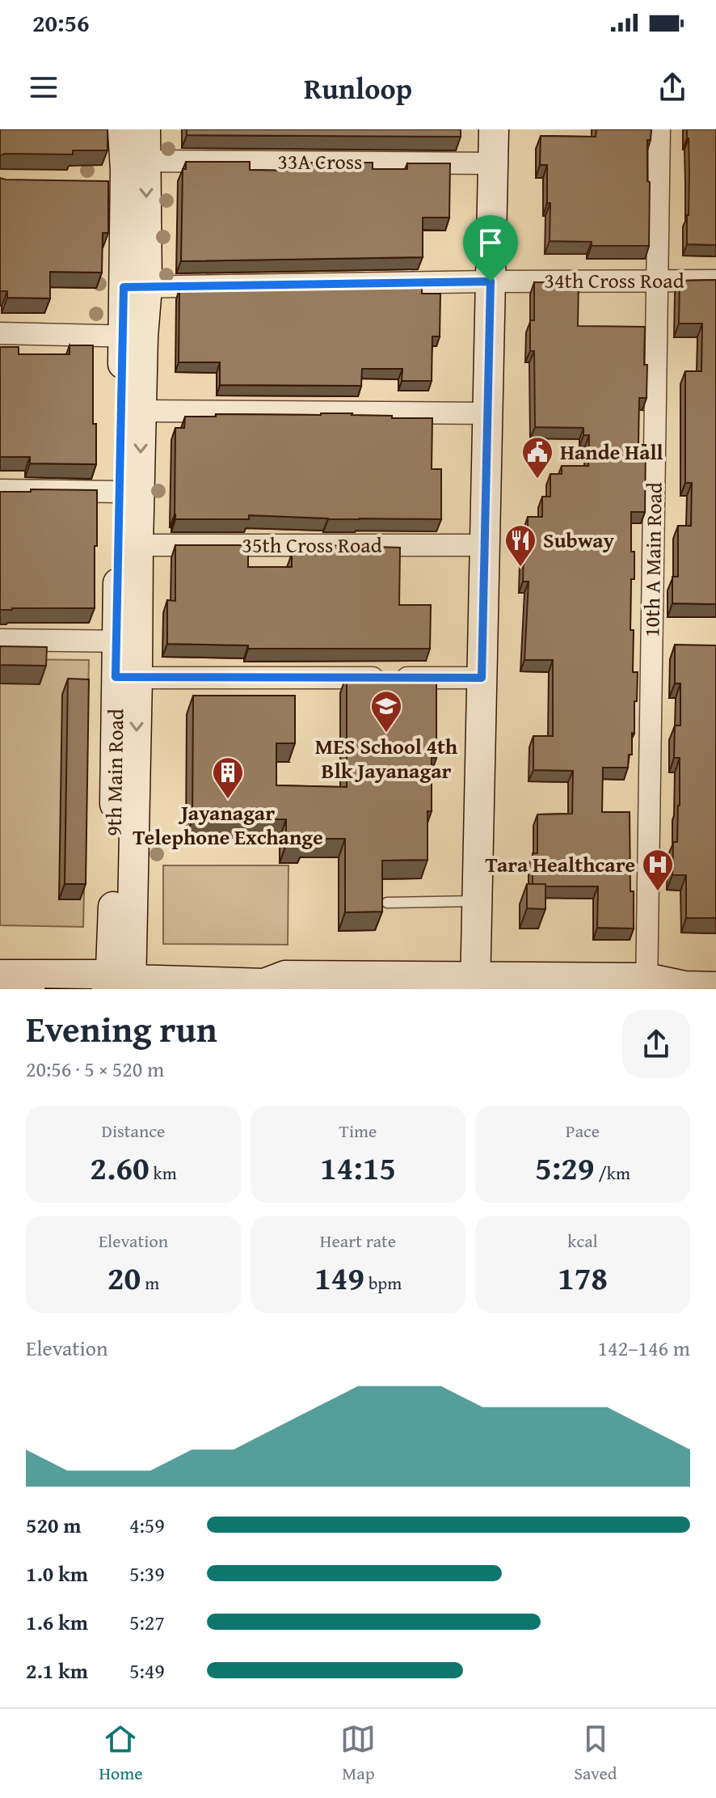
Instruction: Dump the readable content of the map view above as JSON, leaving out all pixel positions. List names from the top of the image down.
{
  "streets": {
    "main road": ["9th Main Road"],
    "street": [
      "33A Cross",
      "34th Cross Road",
      "35th Cross Road",
      "10th A Main Road"
    ]
  },
  "crossings": [
    ["33A Cross", "9th Main Road"],
    ["34th Cross Road", "10th A Main Road"],
    ["34th Cross Road", "9th Main Road"],
    ["35th Cross Road", "9th Main Road"]
  ],
  "places": {
    "public building": ["Hande Hall"],
    "restaurant": ["Subway"],
    "school or university": ["MES School 4th Blk Jayanagar"],
    "building": ["Jayanagar Telephone Exchange"],
    "hospital": ["Tara Healthcare"]
  },
  "page": {
    "status": "20:56",
    "header": "Runloop",
    "heading": ["Evening run", "20:56 · 5 × 520 m"],
    "stats": [
      ["Distance", "2.60 km"],
      ["Time", "14:15"],
      ["Pace", "5:29 /km"],
      ["Elevation", "20 m"],
      ["Heart rate", "149 bpm"],
      ["kcal", "178"]
    ],
    "chart": ["Elevation", "142–146 m"],
    "list": [
      {
        "name": "520 m",
        "note": "4:59"
      },
      {
        "name": "1.0 km",
        "note": "5:39"
      },
      {
        "name": "1.6 km",
        "note": "5:27"
      },
      {
        "name": "2.1 km",
        "note": "5:49"
      }
    ],
    "tabs": ["Home", "Map", "Saved"]
  }
}
